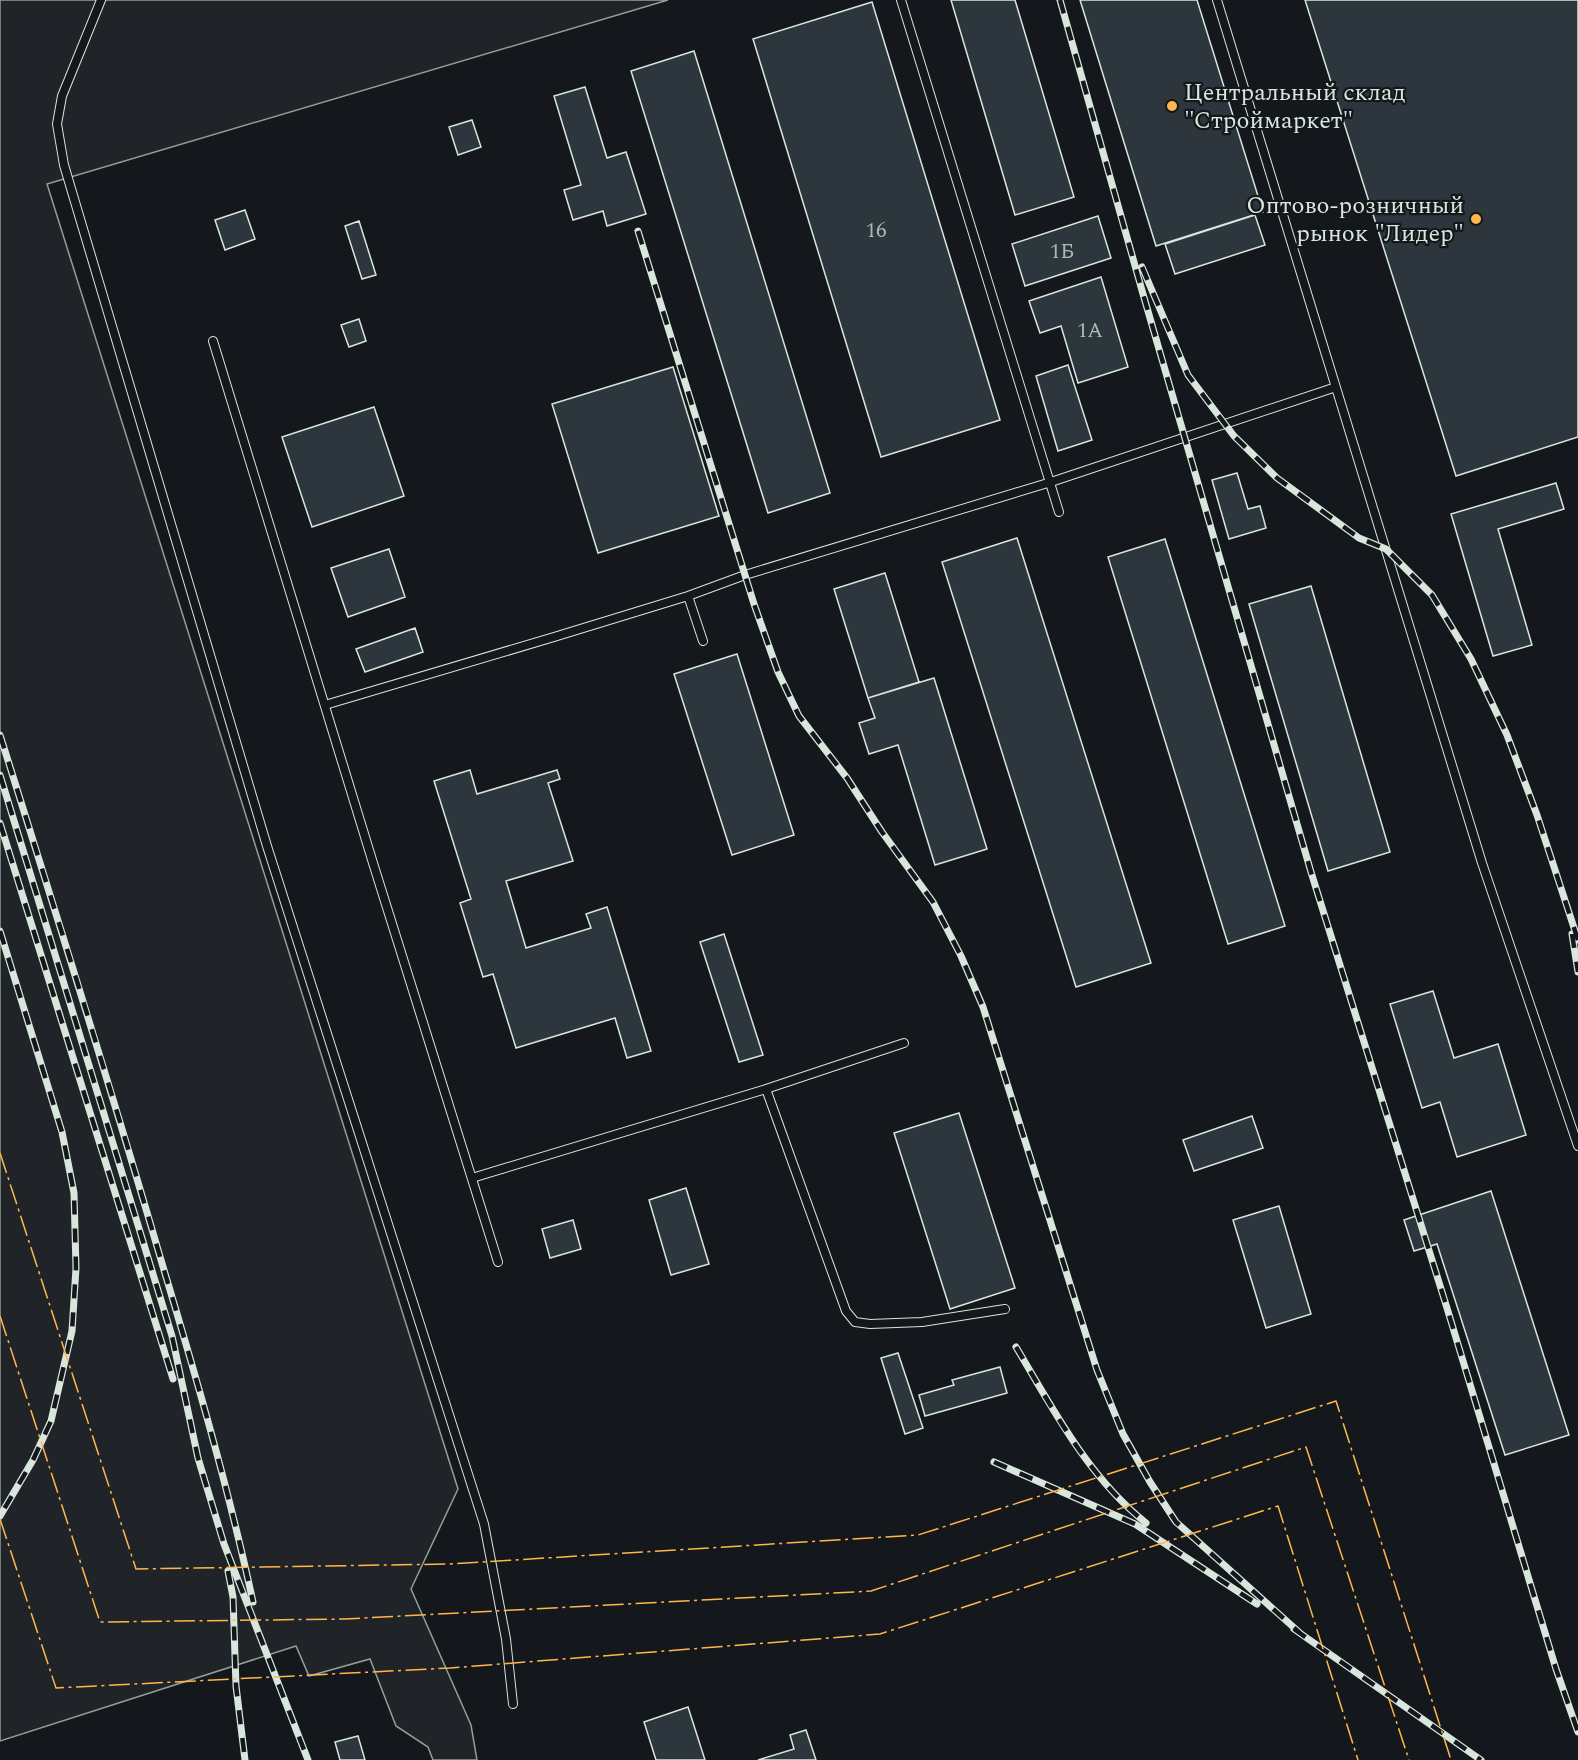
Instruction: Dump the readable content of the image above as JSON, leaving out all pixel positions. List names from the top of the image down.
{
  "places": ["Центральный склад \"Строймаркет\"", "Оптово-розничный рынок \"Лидер\""],
  "house_numbers": ["16", "1Б", "1А"]
}
